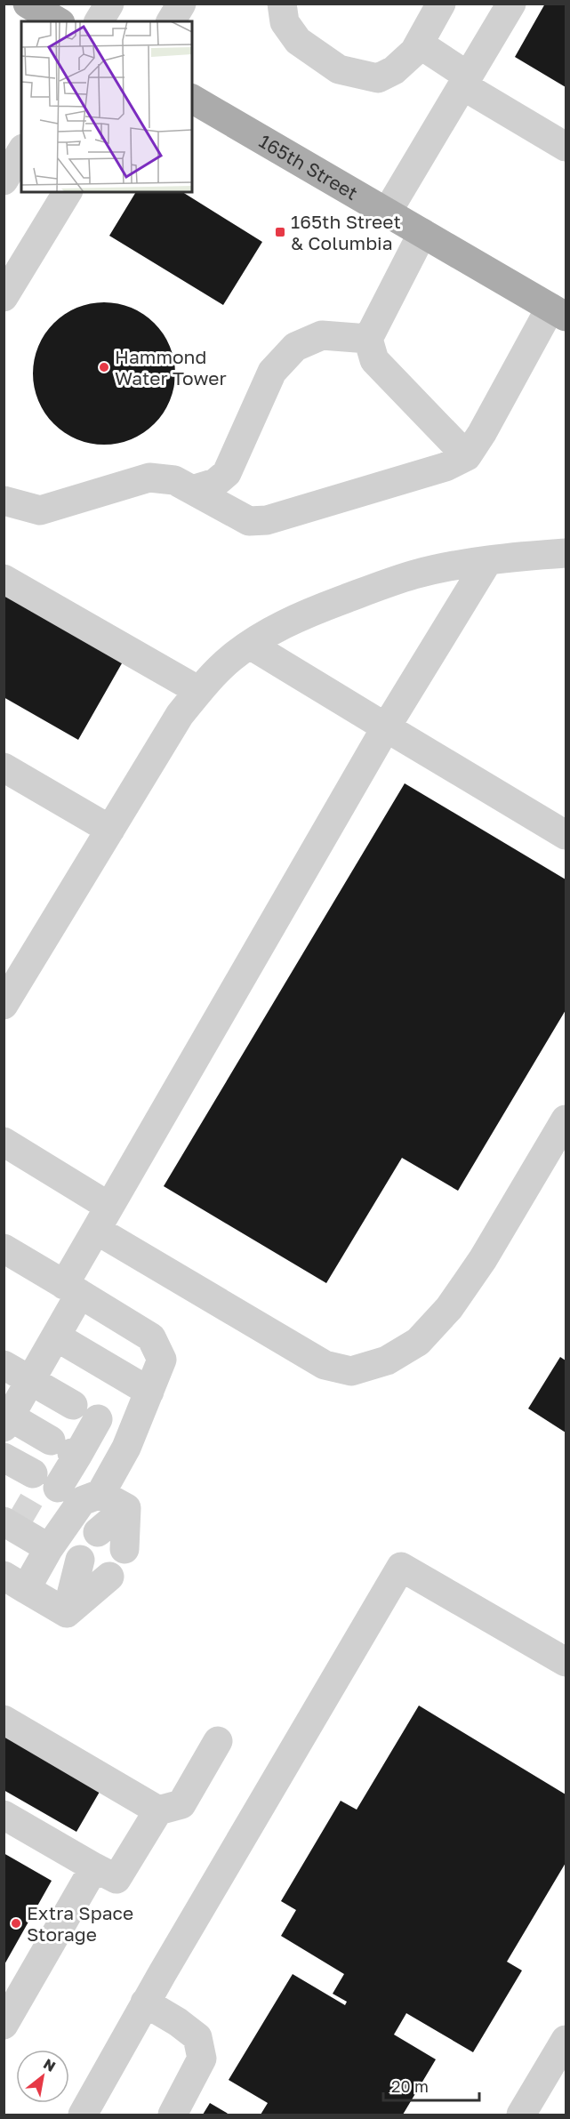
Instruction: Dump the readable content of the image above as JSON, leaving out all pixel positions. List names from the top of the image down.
{
  "streets": {
    "main road": ["165th Street"]
  },
  "places": {
    "transit": ["165th Street & Columbia"],
    "other": ["Hammond Water Tower", "Extra Space Storage"]
  },
  "scale_bar": "20 m",
  "north": "top right"
}
